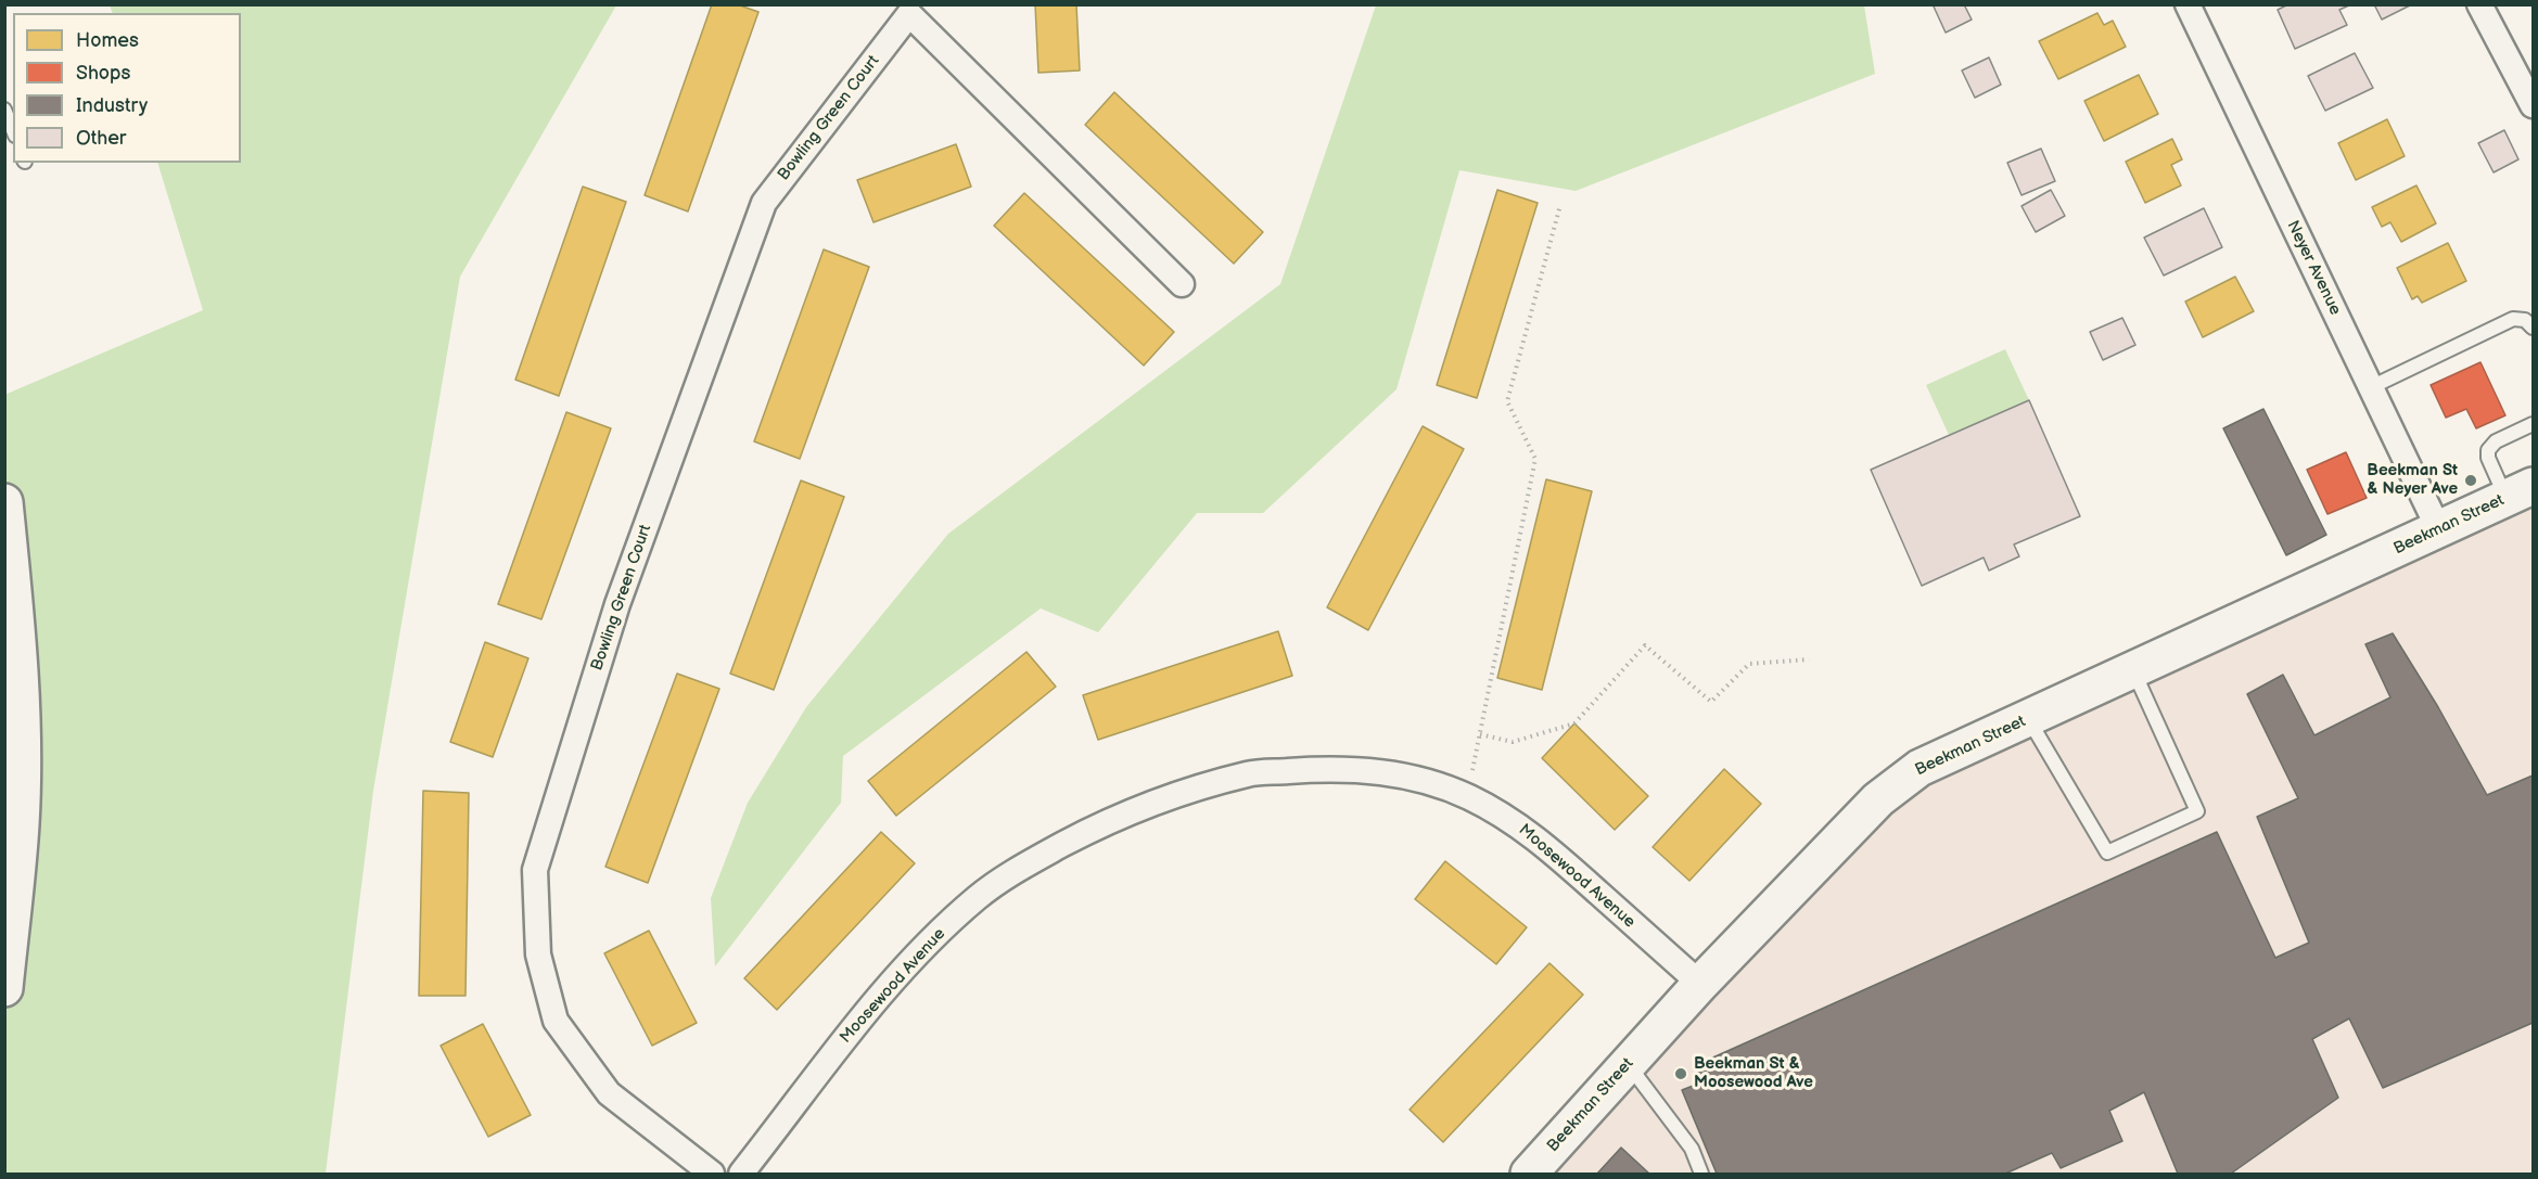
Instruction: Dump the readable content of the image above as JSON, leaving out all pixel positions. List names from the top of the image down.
{
  "streets": {
    "main road": ["Beekman Street"],
    "street": ["Bowling Green Court", "Neyer Avenue", "Moosewood Avenue"]
  },
  "crossings": [
    ["Neyer Avenue", "Beekman Street"],
    ["Beekman Street", "Moosewood Avenue"]
  ],
  "places": ["Beekman St & Neyer Ave", "Beekman St & Moosewood Ave"],
  "legend": [
    "Homes",
    "Shops",
    "Industry",
    "Other"
  ]
}
